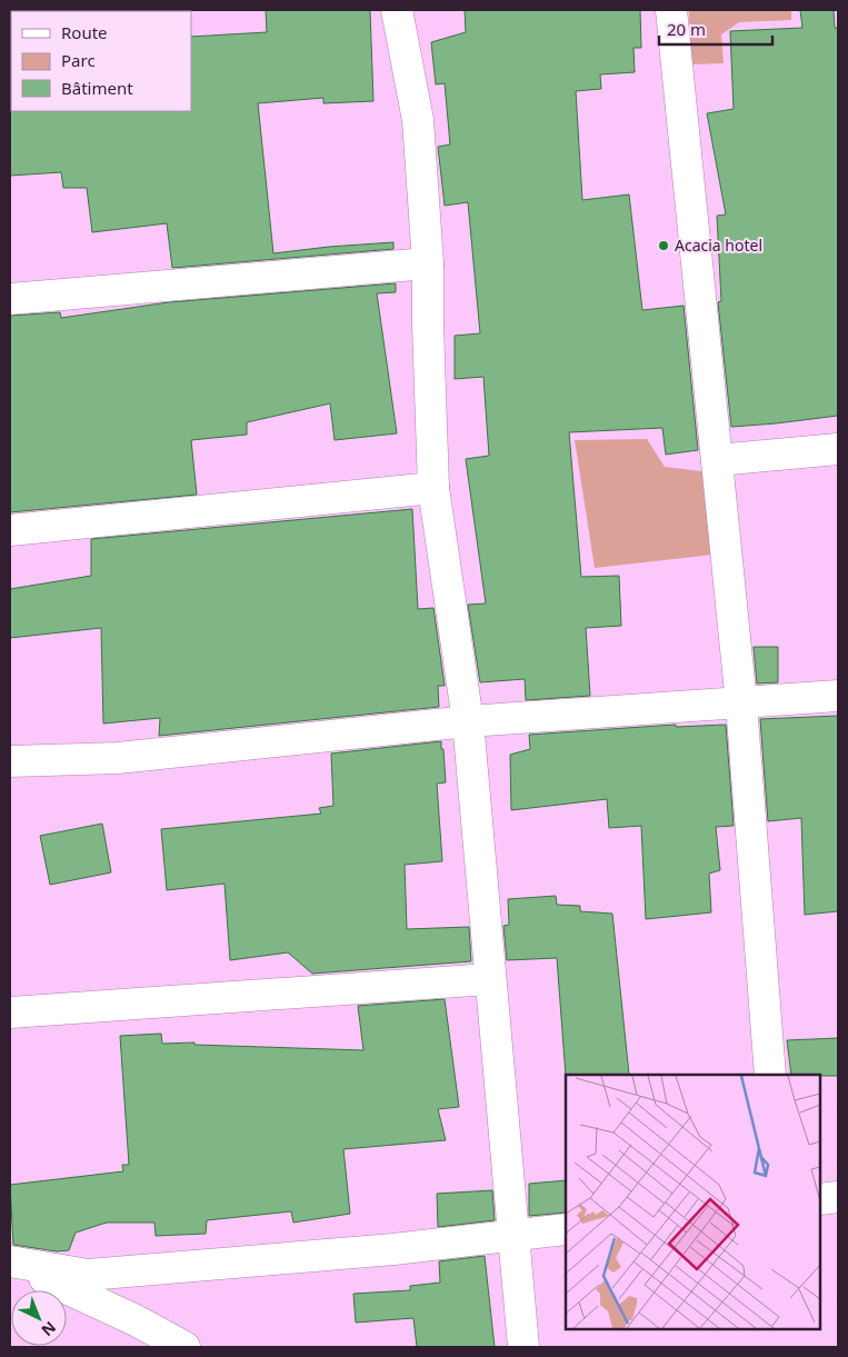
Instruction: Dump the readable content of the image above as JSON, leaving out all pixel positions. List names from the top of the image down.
{
  "places": ["Acacia hotel"],
  "legend": ["Route", "Parc", "Bâtiment"],
  "scale_bar": "20 m",
  "north": "bottom right"
}
